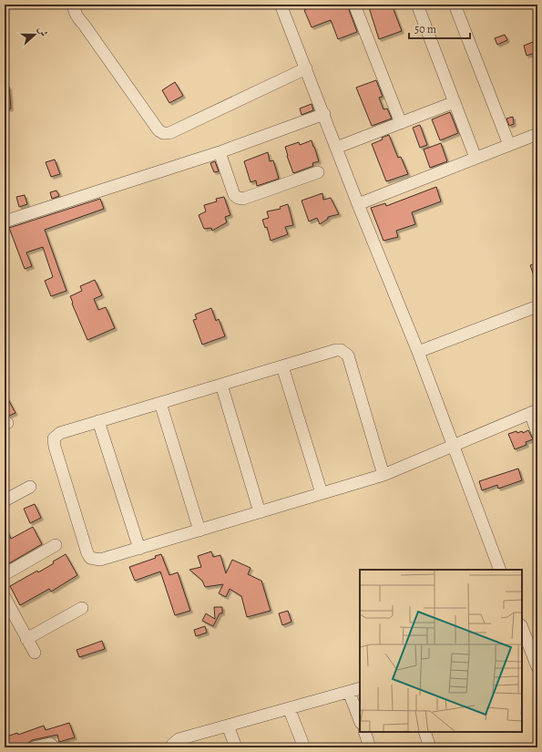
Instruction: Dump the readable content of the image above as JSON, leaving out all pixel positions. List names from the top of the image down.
{
  "scale_bar": "50 m",
  "north": "right"
}
